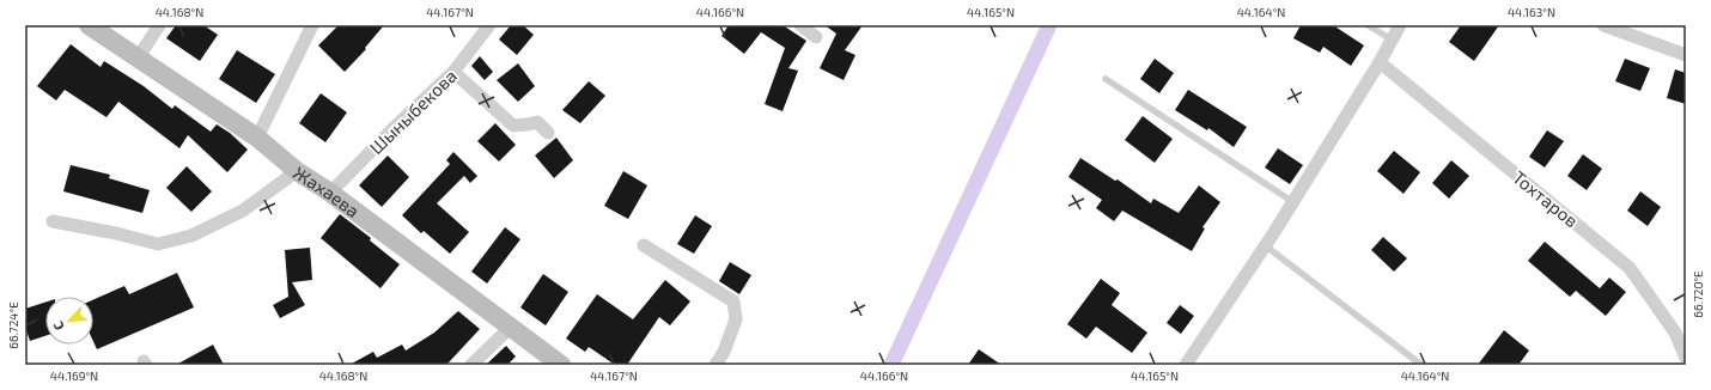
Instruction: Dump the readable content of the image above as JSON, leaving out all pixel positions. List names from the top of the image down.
{
  "streets": {
    "street": ["Шыныбекова", "Жахаева", "Тохтаров"]
  },
  "crossings": [
    ["Шыныбекова", "Жахаева"]
  ],
  "north": "bottom left",
  "coordinates": [
    "44.168°N",
    "44.167°N",
    "44.166°N",
    "44.165°N",
    "44.164°N",
    "44.163°N",
    "66.720°E",
    "66.724°E",
    "44.169°N"
  ]
}
